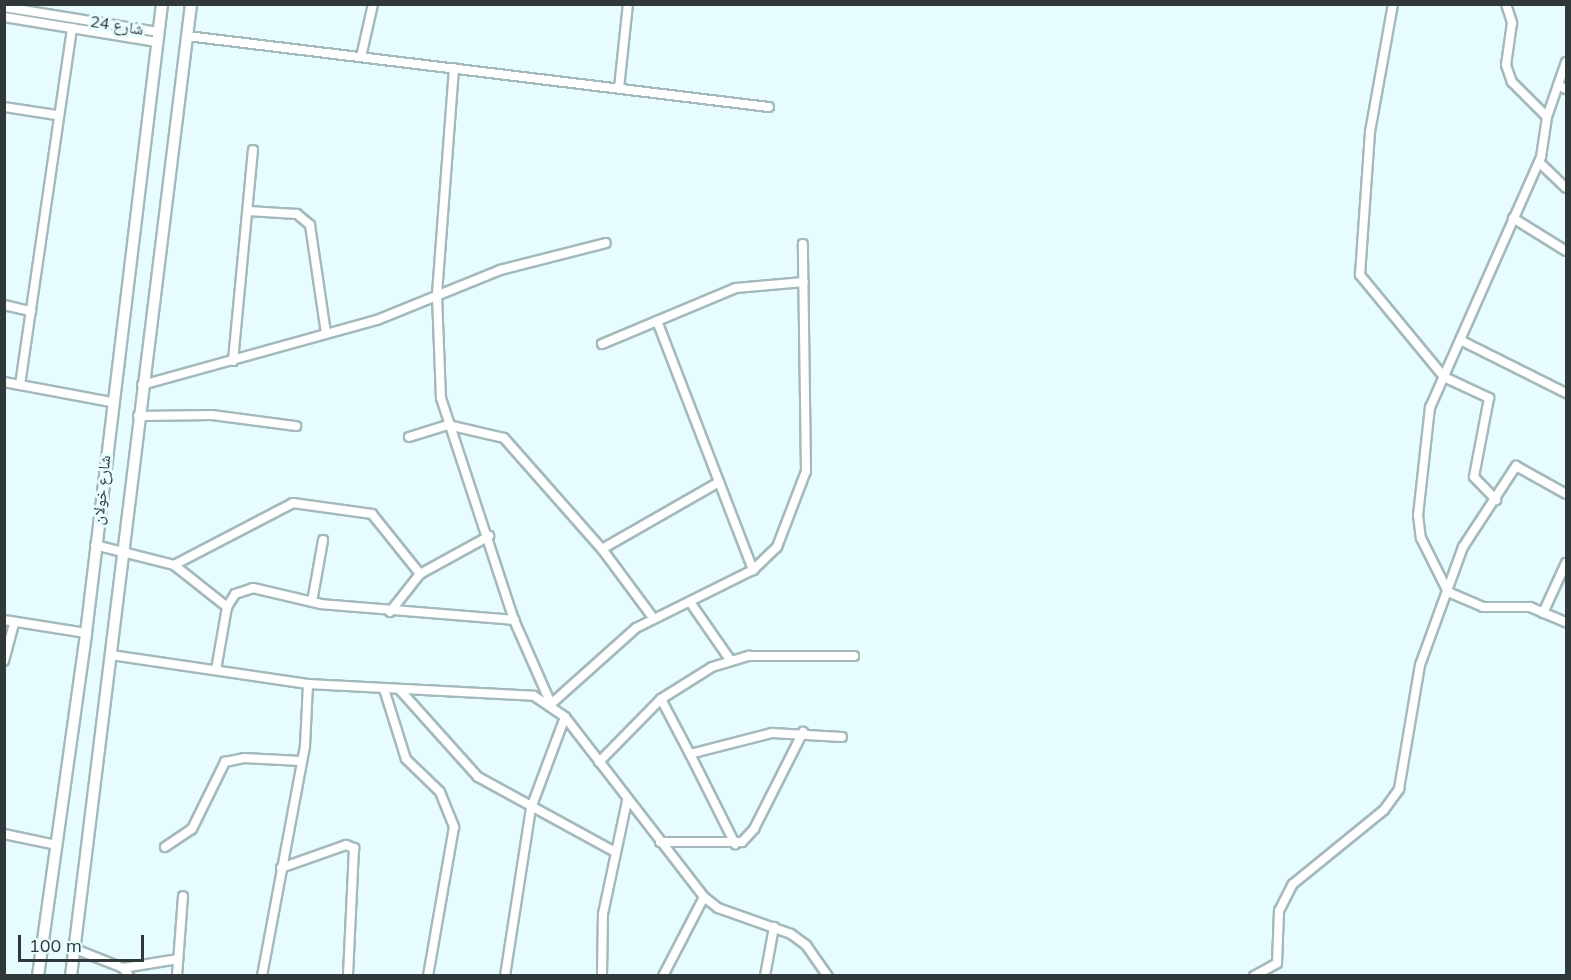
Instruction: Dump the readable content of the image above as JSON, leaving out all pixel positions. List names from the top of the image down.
{
  "streets": {
    "main road": ["شارع خولان"],
    "street": ["شارع 24"]
  },
  "crossings": [
    ["شارع 24", "شارع خولان"]
  ],
  "scale_bar": "100 m"
}
